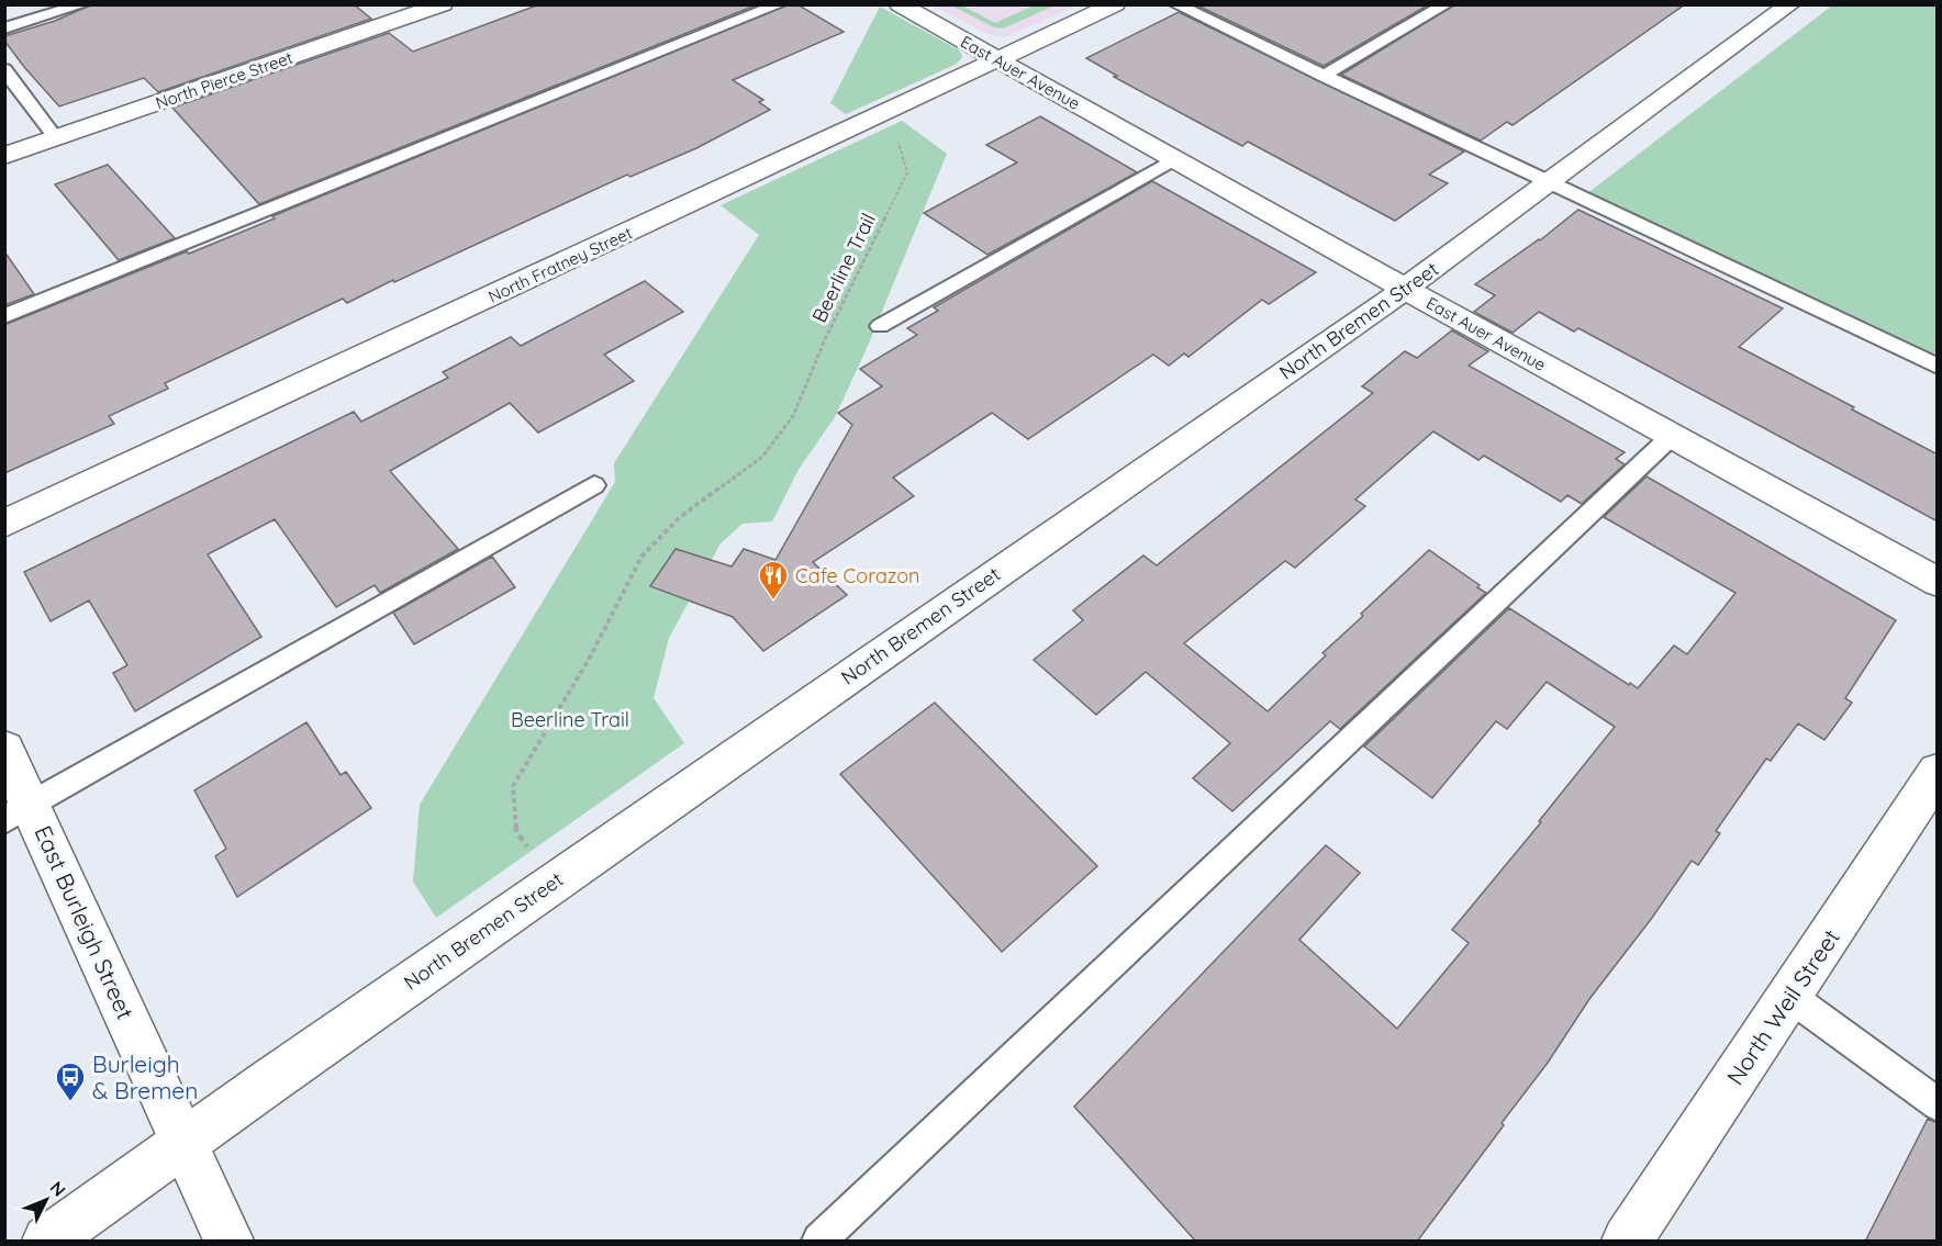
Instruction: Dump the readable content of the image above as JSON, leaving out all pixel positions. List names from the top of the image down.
{
  "streets": {
    "street": [
      "East Auer Avenue",
      "North Pierce Street",
      "North Fratney Street",
      "North Bremen Street",
      "East Burleigh Street",
      "North Weil Street"
    ],
    "path": ["Beerline Trail"]
  },
  "crossings": [
    ["East Auer Avenue", "North Fratney Street"],
    ["East Auer Avenue", "North Bremen Street"],
    ["North Fratney Street", "Beerline Trail"],
    ["Beerline Trail", "North Bremen Street"],
    ["North Bremen Street", "East Burleigh Street"]
  ],
  "parks": ["Beerline Trail"],
  "places": {
    "restaurant": ["Cafe Corazon"],
    "bus stop": ["Burleigh & Bremen"]
  },
  "north": "top right"
}
